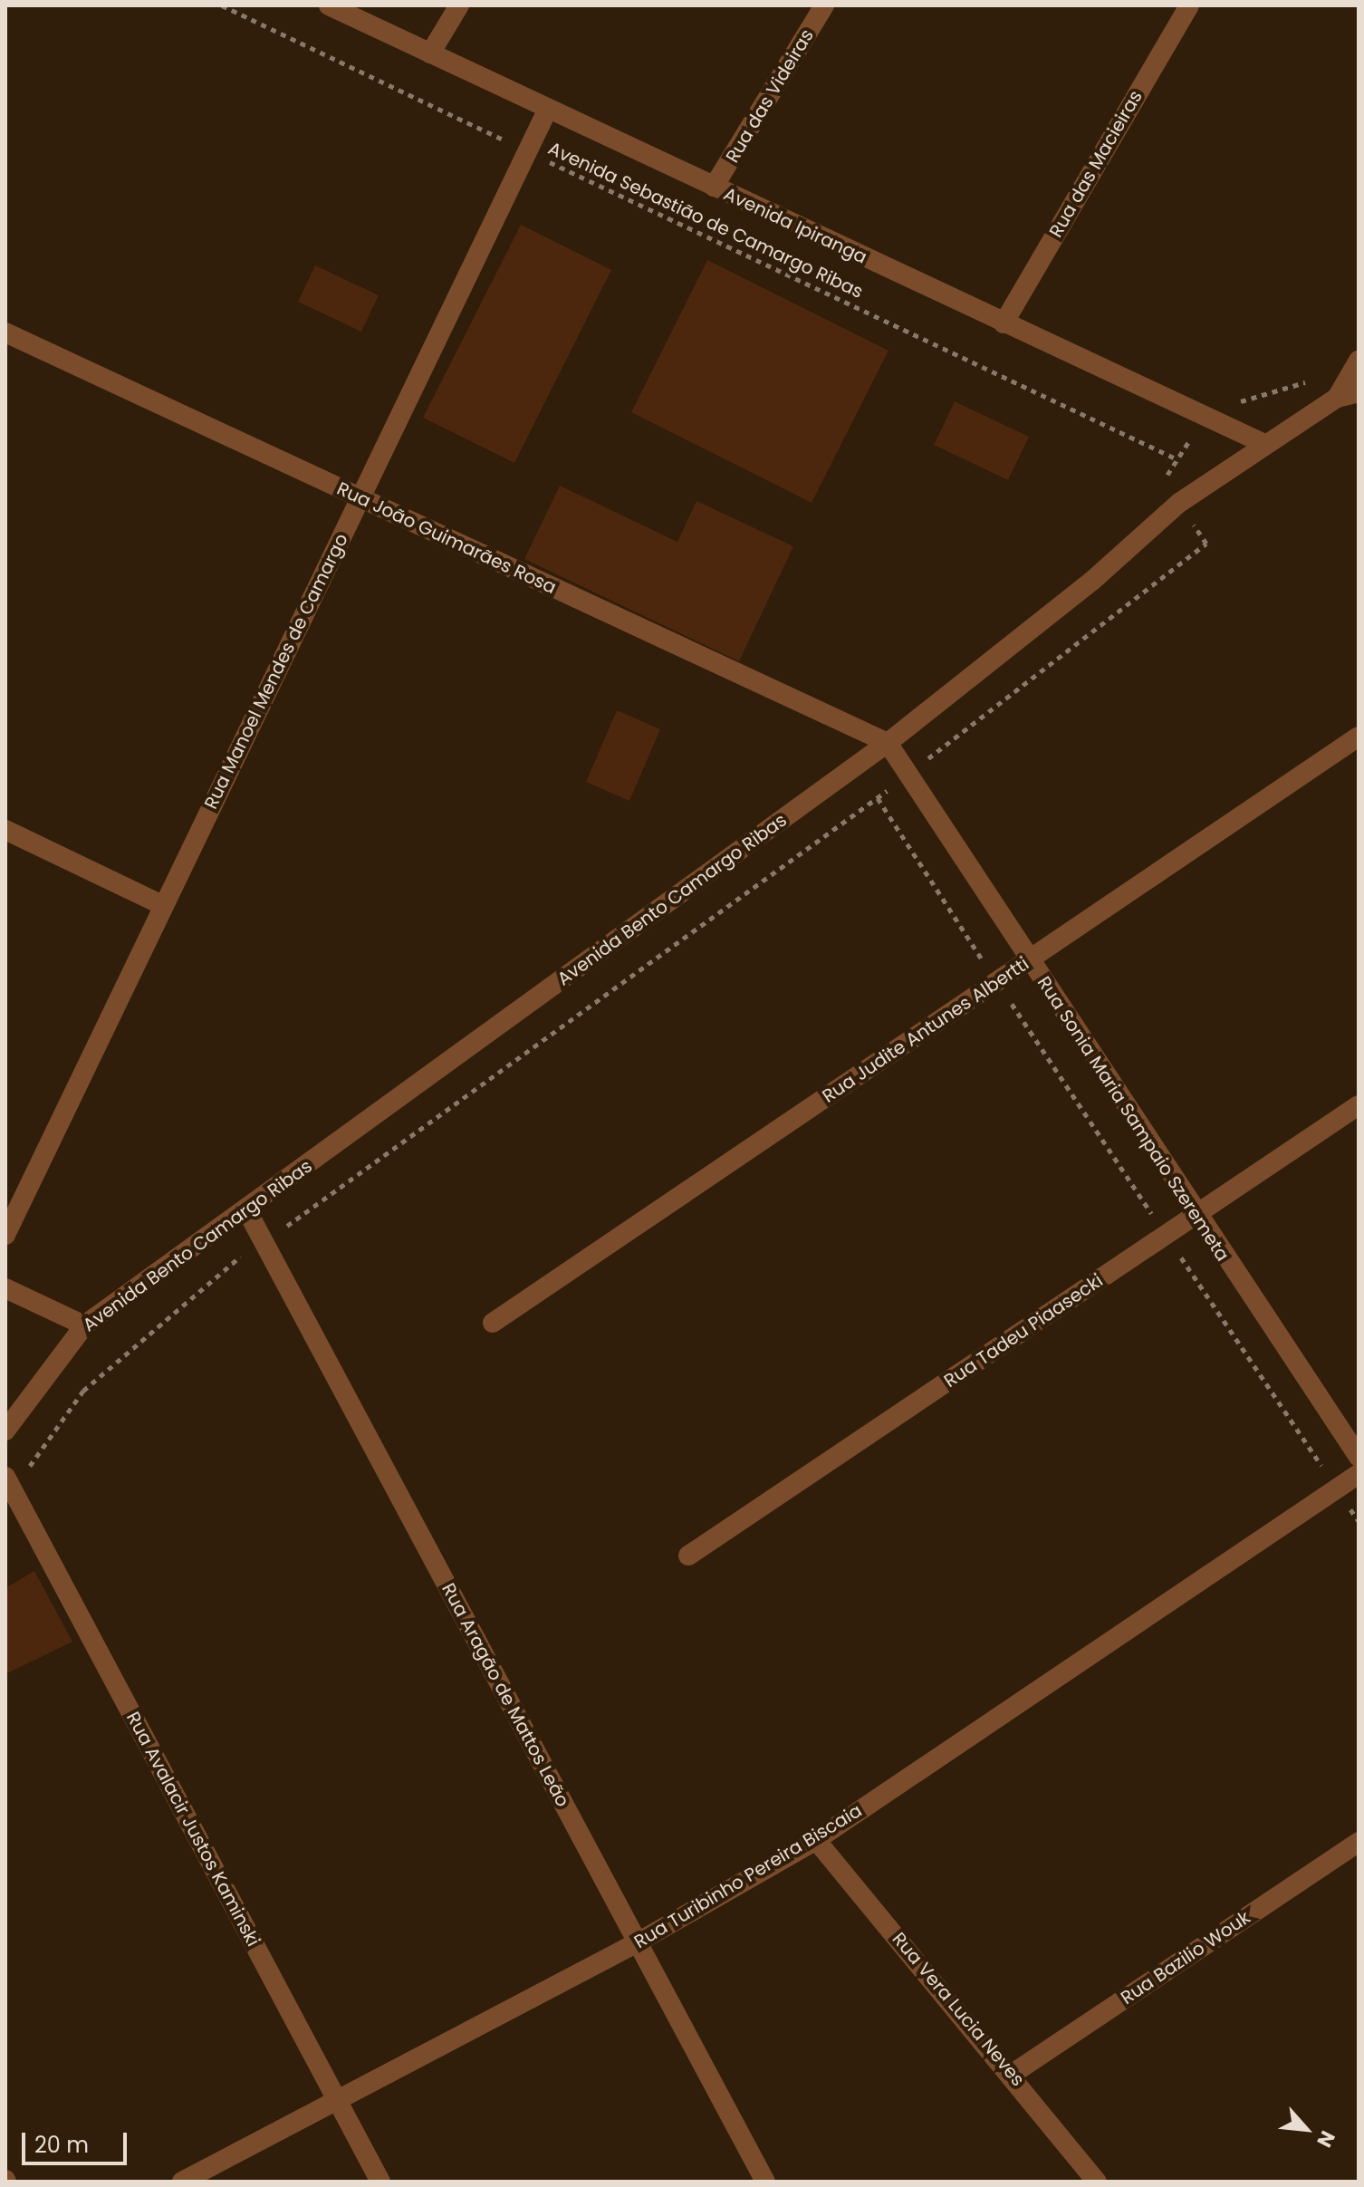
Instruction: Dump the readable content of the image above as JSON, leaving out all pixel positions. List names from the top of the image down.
{
  "streets": {
    "street": [
      "Rua das Videiras",
      "Rua das Macieiras",
      "Avenida Ipiranga",
      "Rua João Guimarães Rosa",
      "Rua Manoel Mendes de Camargo",
      "Avenida Bento Camargo Ribas",
      "Rua Judite Antunes Albertti",
      "Rua Sonia Maria Sampaio Szeremeta",
      "Rua Tadeu Piaasecki",
      "Rua Aragão de Mattos Leão",
      "Rua Avalacir Justos Kaminski",
      "Rua Turibinho Pereira Biscaia",
      "Rua Bazilio Wouk",
      "Rua Vera Lucia Neves"
    ],
    "path": ["Avenida Sebastião de Camargo Ribas"]
  },
  "crossings": [
    ["Rua das Videiras", "Avenida Ipiranga"],
    ["Rua das Macieiras", "Avenida Ipiranga"],
    ["Avenida Sebastião de Camargo Ribas", "Rua Manoel Mendes de Camargo"],
    ["Avenida Ipiranga", "Rua Manoel Mendes de Camargo"],
    ["Avenida Ipiranga", "Avenida Bento Camargo Ribas"],
    ["Rua João Guimarães Rosa", "Rua Manoel Mendes de Camargo"],
    ["Rua João Guimarães Rosa", "Avenida Bento Camargo Ribas"],
    ["Rua João Guimarães Rosa", "Rua Sonia Maria Sampaio Szeremeta"],
    ["Avenida Bento Camargo Ribas", "Rua Sonia Maria Sampaio Szeremeta"],
    ["Avenida Bento Camargo Ribas", "Rua Aragão de Mattos Leão"],
    ["Rua Judite Antunes Albertti", "Rua Sonia Maria Sampaio Szeremeta"],
    ["Rua Sonia Maria Sampaio Szeremeta", "Rua Tadeu Piaasecki"],
    ["Rua Aragão de Mattos Leão", "Rua Turibinho Pereira Biscaia"],
    ["Rua Avalacir Justos Kaminski", "Rua Turibinho Pereira Biscaia"],
    ["Rua Turibinho Pereira Biscaia", "Rua Vera Lucia Neves"],
    ["Rua Bazilio Wouk", "Rua Vera Lucia Neves"]
  ],
  "scale_bar": "20 m",
  "north": "bottom right"
}
